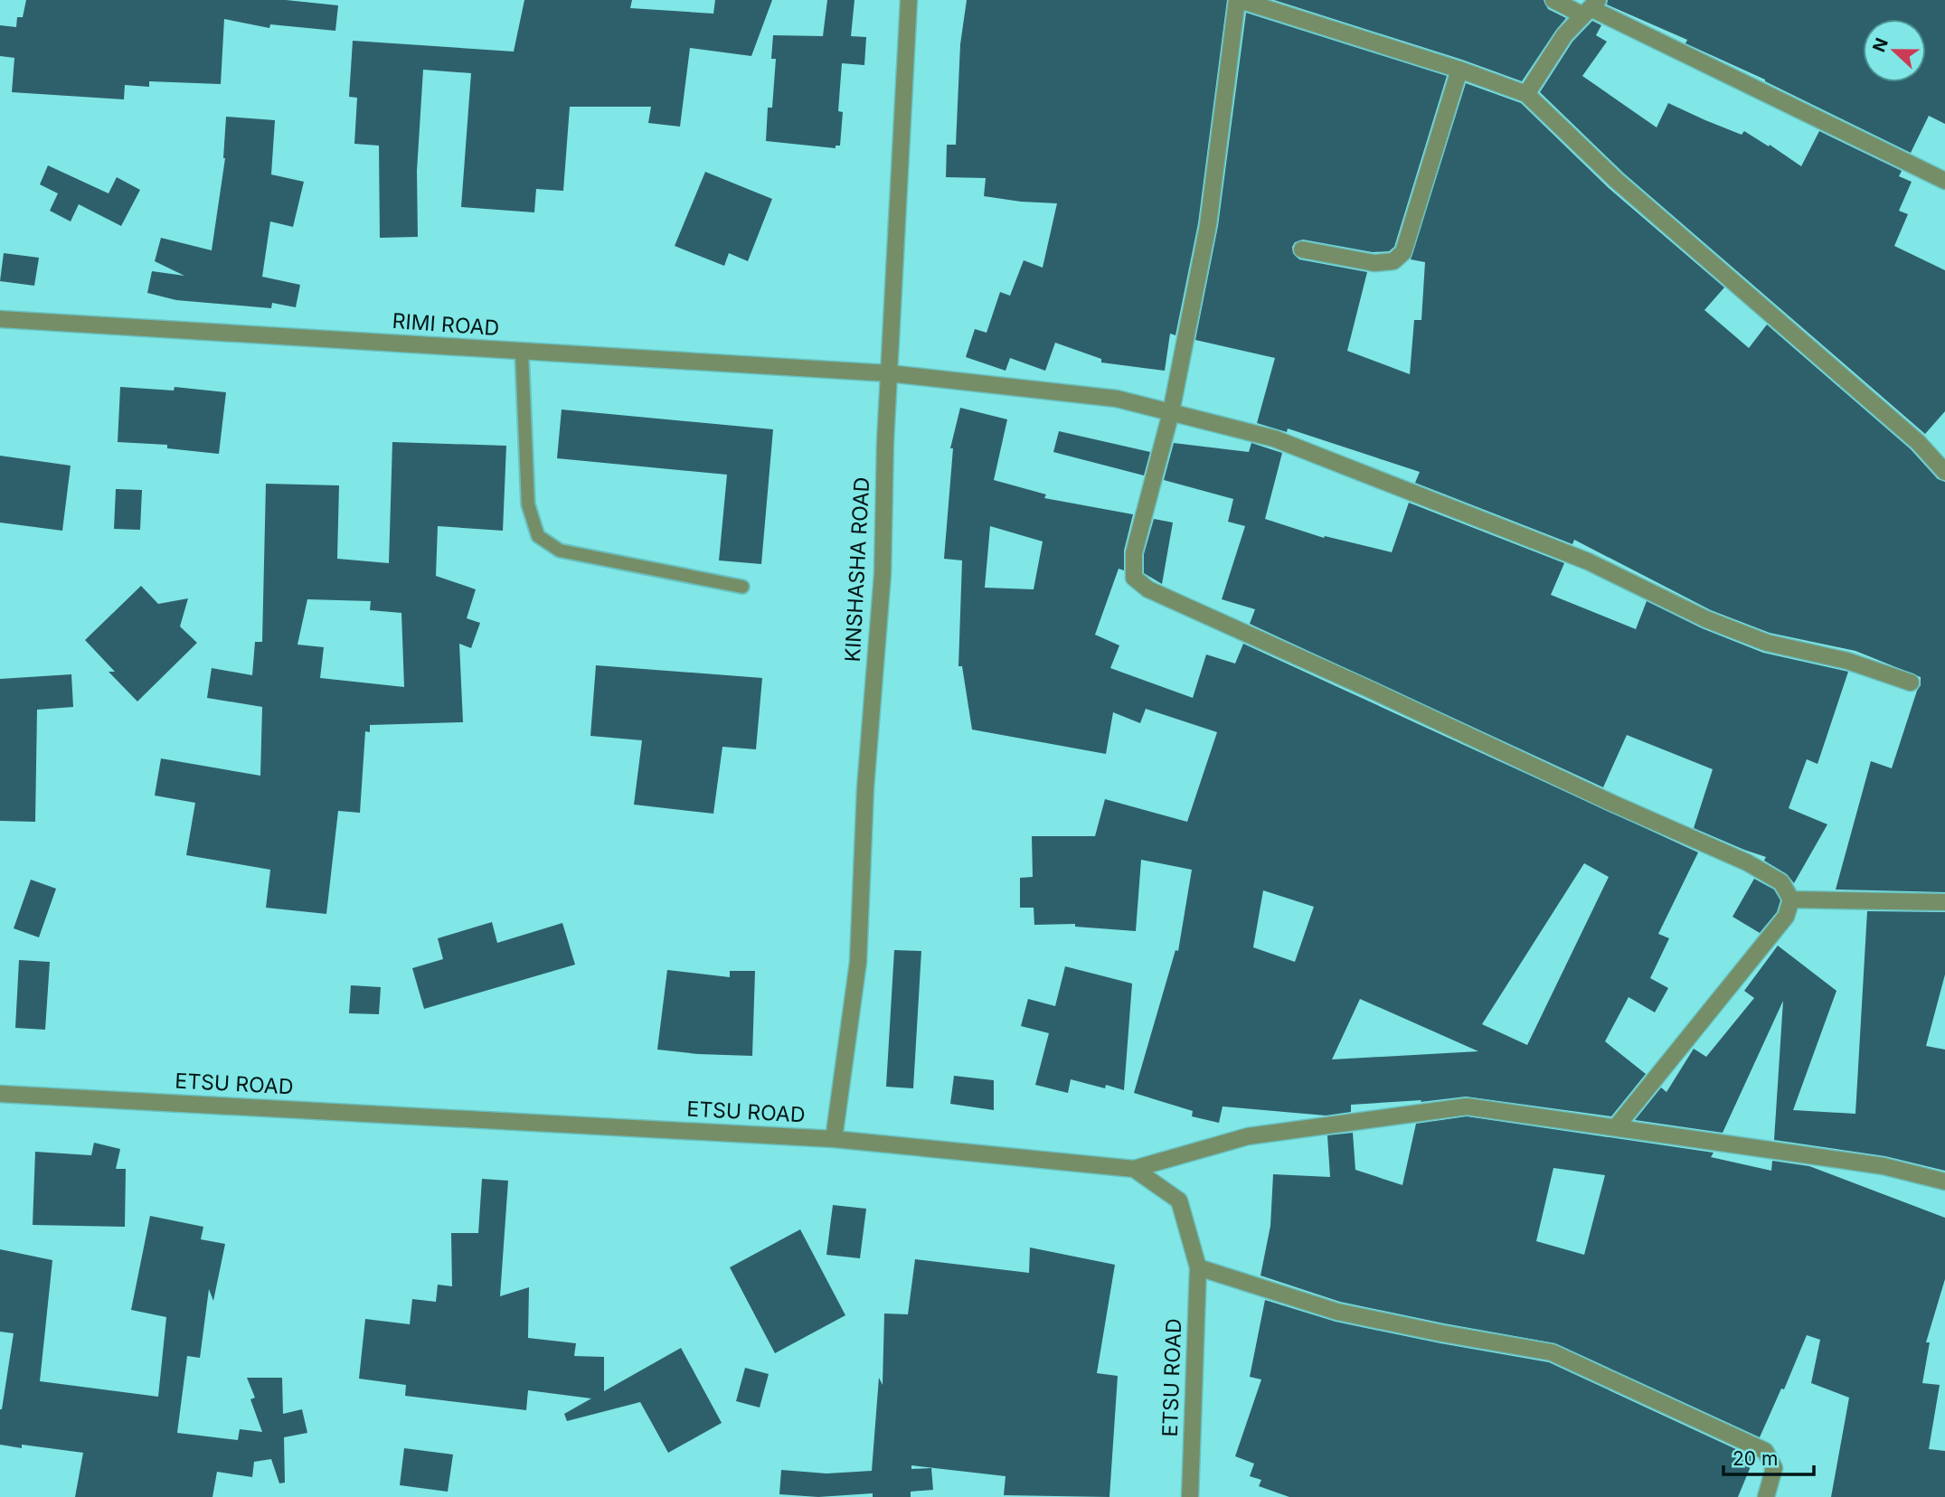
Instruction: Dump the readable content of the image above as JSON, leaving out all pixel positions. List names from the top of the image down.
{
  "streets": {
    "street": ["RIMI ROAD", "KINSHASHA ROAD", "ETSU ROAD"]
  },
  "crossings": [
    ["RIMI ROAD", "KINSHASHA ROAD"],
    ["KINSHASHA ROAD", "ETSU ROAD"]
  ],
  "scale_bar": "20 m",
  "north": "left"
}
